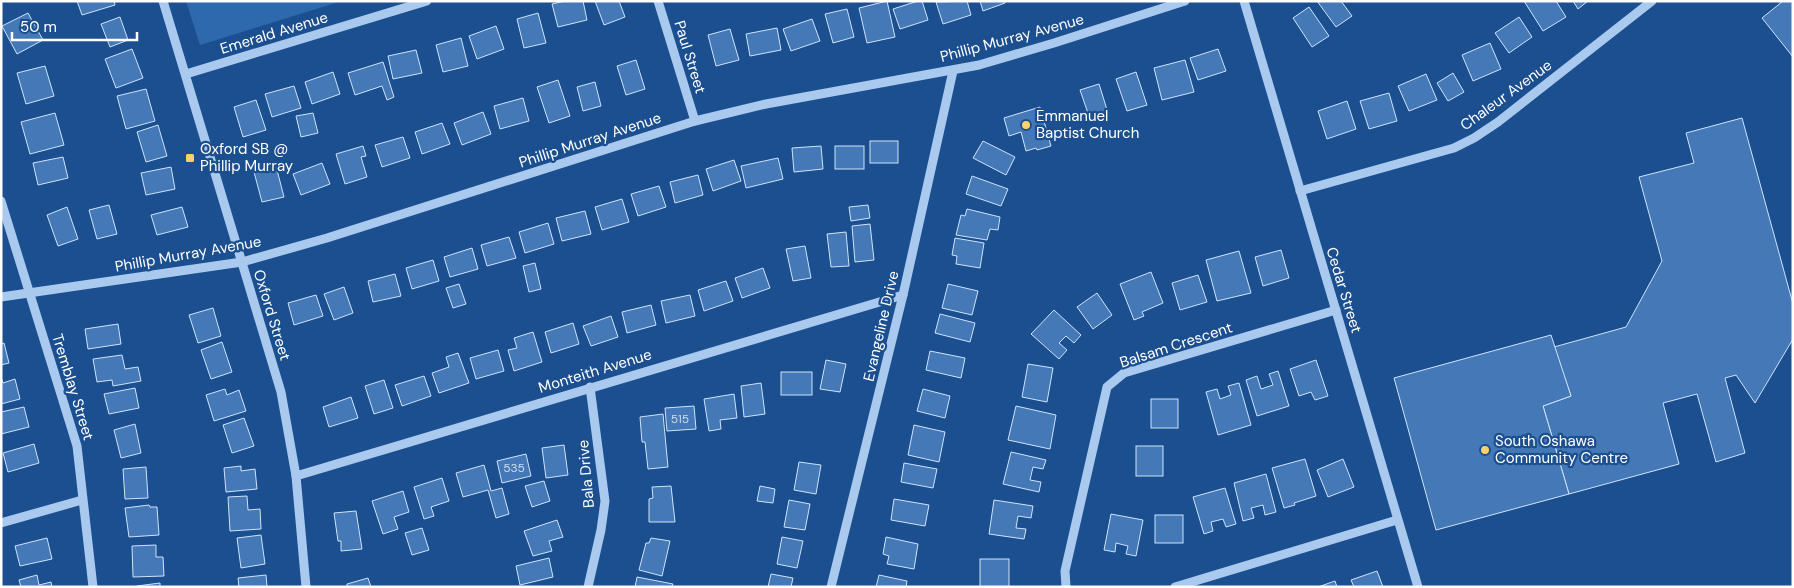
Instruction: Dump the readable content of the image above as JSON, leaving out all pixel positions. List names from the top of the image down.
{
  "streets": {
    "street": [
      "Emerald Avenue",
      "Phillip Murray Avenue",
      "Paul Street",
      "Chaleur Avenue",
      "Cedar Street",
      "Oxford Street",
      "Evangeline Drive",
      "Balsam Crescent",
      "Monteith Avenue",
      "Tremblay Street",
      "Bala Drive"
    ]
  },
  "crossings": [
    ["Emerald Avenue", "Oxford Street"],
    ["Phillip Murray Avenue", "Paul Street"],
    ["Phillip Murray Avenue", "Oxford Street"],
    ["Phillip Murray Avenue", "Evangeline Drive"],
    ["Phillip Murray Avenue", "Tremblay Street"],
    ["Chaleur Avenue", "Cedar Street"],
    ["Cedar Street", "Balsam Crescent"],
    ["Oxford Street", "Monteith Avenue"],
    ["Evangeline Drive", "Monteith Avenue"],
    ["Monteith Avenue", "Bala Drive"]
  ],
  "places": {
    "other": ["Emmanuel Baptist Church", "South Oshawa Community Centre"],
    "transit": ["Oxford SB @ Phillip Murray"]
  },
  "house_numbers": ["515", "535"],
  "scale_bar": "50 m"
}
